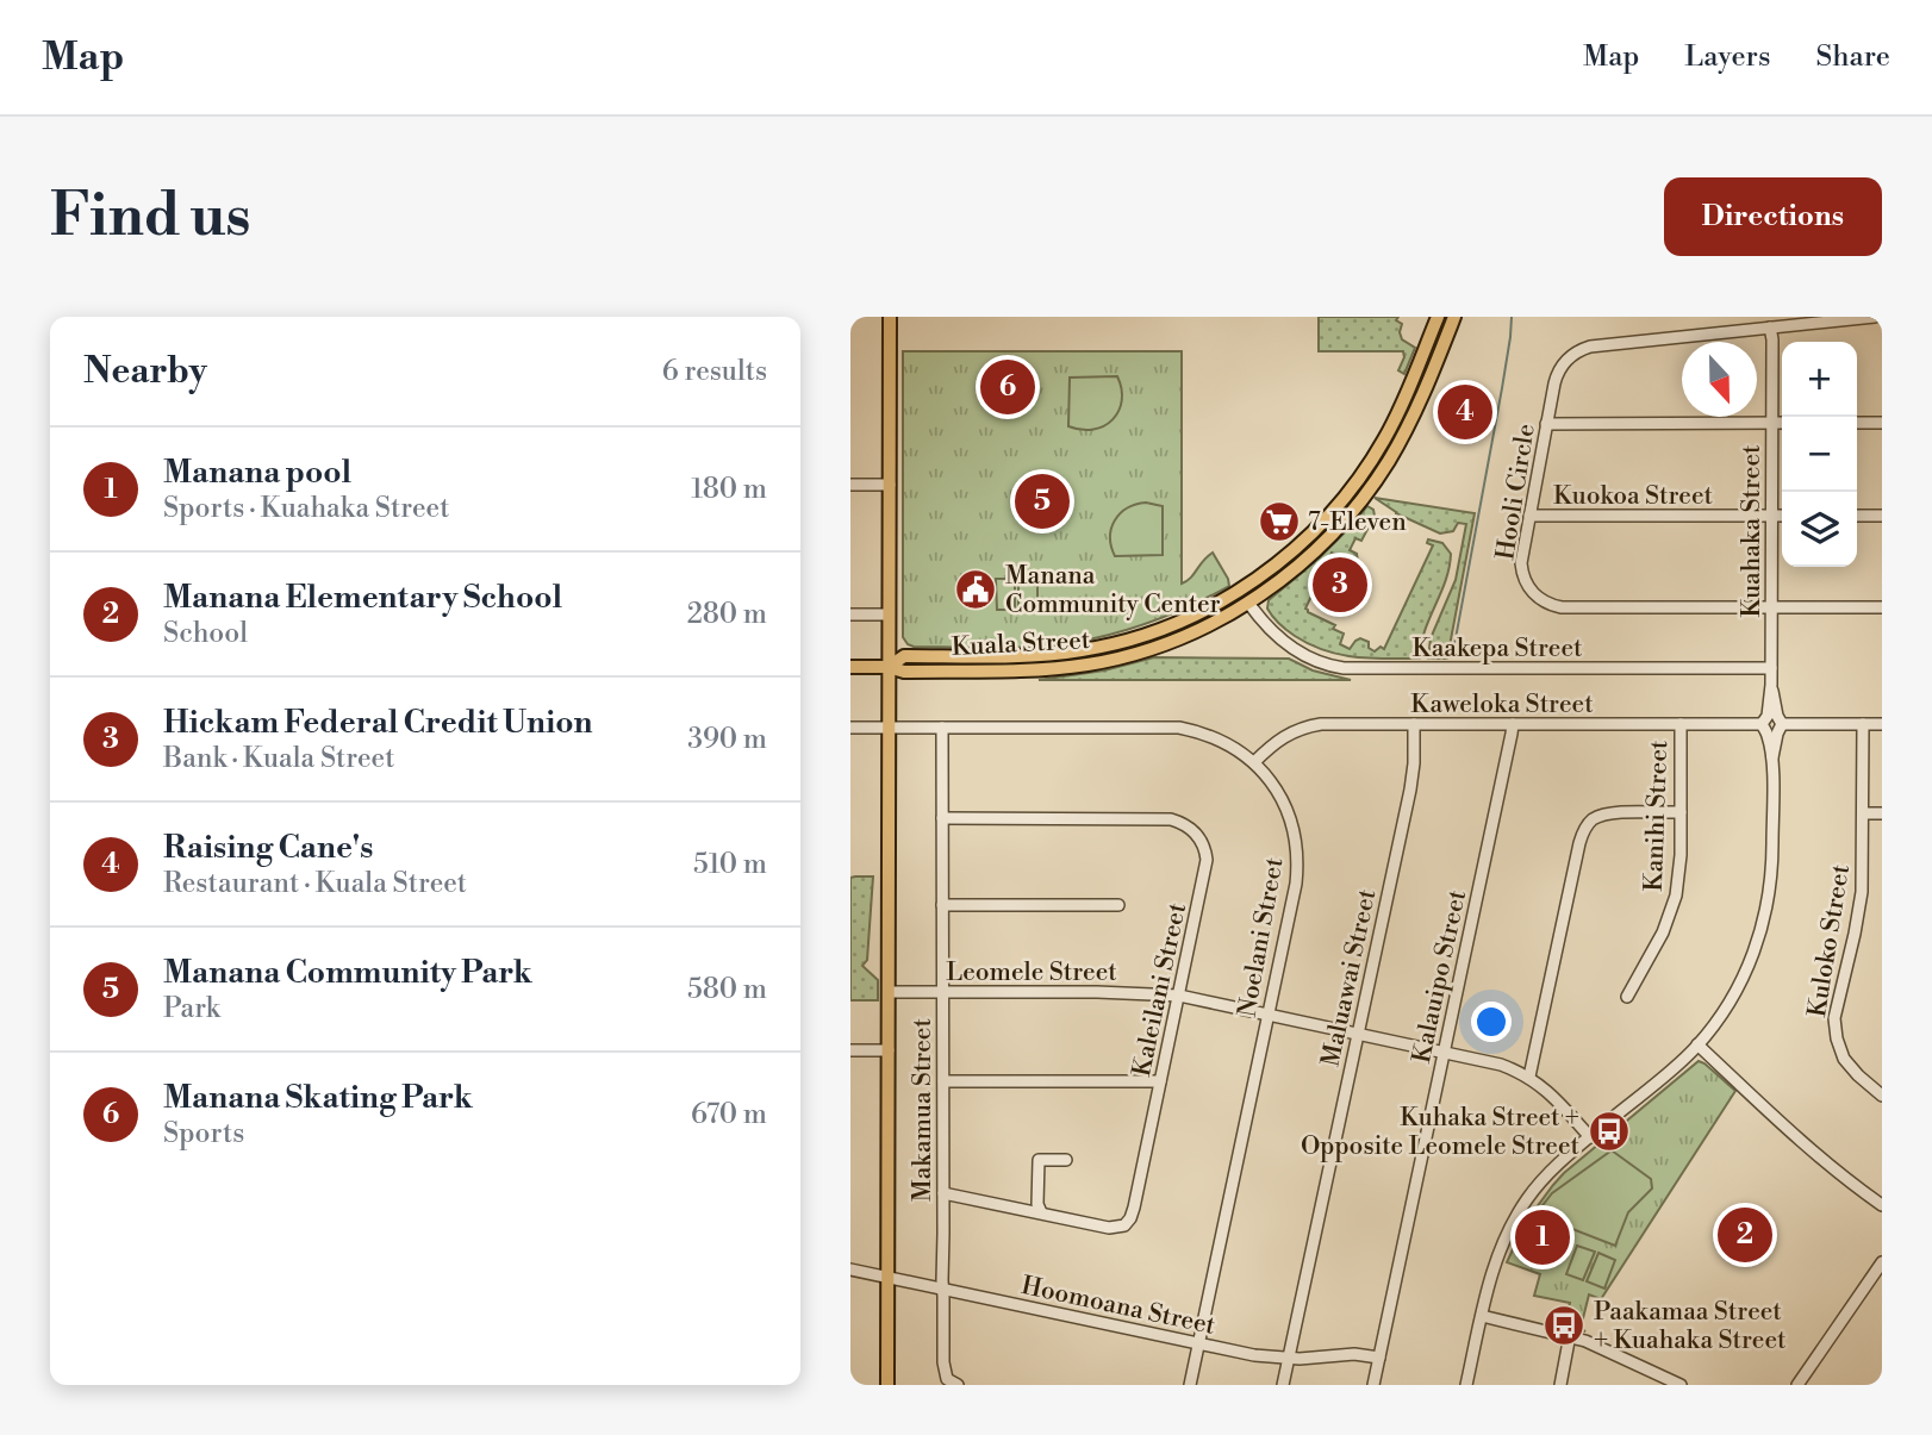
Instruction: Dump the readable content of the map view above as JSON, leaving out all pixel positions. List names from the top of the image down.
{
  "streets": {
    "main road": ["Kuala Street"],
    "street": [
      "Hooli Circle",
      "Kuokoa Street",
      "Kuahaka Street",
      "Kaakepa Street",
      "Kaweloka Street",
      "Kanihi Street",
      "Noelani Street",
      "Kuloko Street",
      "Leomele Street",
      "Kalauipo Street",
      "Maluawai Street",
      "Kaleilani Street",
      "Makamua Street",
      "Hoomoana Street"
    ]
  },
  "crossings": [
    ["Hooli Circle", "Kuokoa Street"],
    ["Hooli Circle", "Kuahaka Street"],
    ["Kuokoa Street", "Kuahaka Street"],
    ["Kuahaka Street", "Kaakepa Street"],
    ["Kuahaka Street", "Kaweloka Street"],
    ["Kuahaka Street", "Leomele Street"],
    ["Kuala Street", "Kaakepa Street"],
    ["Kaweloka Street", "Kanihi Street"],
    ["Kaweloka Street", "Noelani Street"],
    ["Kaweloka Street", "Kuloko Street"],
    ["Kaweloka Street", "Kalauipo Street"],
    ["Kaweloka Street", "Maluawai Street"],
    ["Noelani Street", "Leomele Street"],
    ["Noelani Street", "Makamua Street"],
    ["Noelani Street", "Hoomoana Street"],
    ["Leomele Street", "Kalauipo Street"],
    ["Leomele Street", "Maluawai Street"],
    ["Leomele Street", "Kaleilani Street"],
    ["Leomele Street", "Makamua Street"],
    ["Kalauipo Street", "Hoomoana Street"],
    ["Maluawai Street", "Hoomoana Street"],
    ["Kaleilani Street", "Makamua Street"],
    ["Makamua Street", "Hoomoana Street"]
  ],
  "places": {
    "supermarket": ["7-Eleven"],
    "public building": ["Manana Community Center"],
    "bus stop": ["Kuhaka Street + Opposite Leomele Street", "Paakamaa Street + Kuahaka Street"]
  },
  "north": "bottom",
  "page": {
    "header": "Map",
    "nav": ["Map", "Layers", "Share"],
    "buttons": "Directions",
    "title": "Find us",
    "heading": ["Nearby", "6 results"],
    "map_buttons": ["+", "−"],
    "pins": [
      "6",
      "4",
      "5",
      "3",
      "2",
      "1"
    ],
    "list": [
      {
        "mark": "1",
        "name": "Manana pool",
        "note": "Sports · Kuahaka Street",
        "value": "180 m"
      },
      {
        "mark": "2",
        "name": "Manana Elementary School",
        "note": "School",
        "value": "280 m"
      },
      {
        "mark": "3",
        "name": "Hickam Federal Credit Union",
        "note": "Bank · Kuala Street",
        "value": "390 m"
      },
      {
        "mark": "4",
        "name": "Raising Cane's",
        "note": "Restaurant · Kuala Street",
        "value": "510 m"
      },
      {
        "mark": "5",
        "name": "Manana Community Park",
        "note": "Park",
        "value": "580 m"
      },
      {
        "mark": "6",
        "name": "Manana Skating Park",
        "note": "Sports",
        "value": "670 m"
      }
    ]
  }
}
